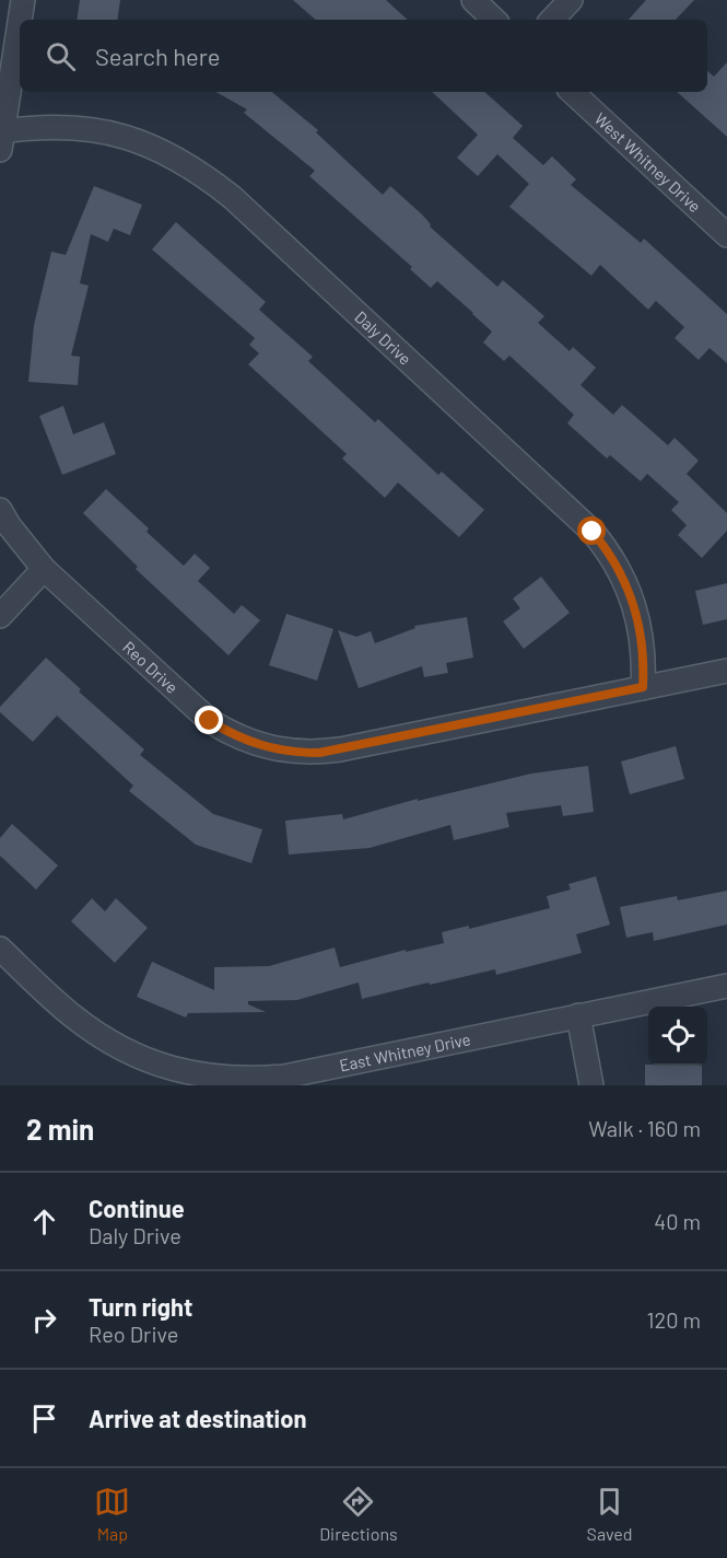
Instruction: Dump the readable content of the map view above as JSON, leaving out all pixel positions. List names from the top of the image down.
{
  "streets": {
    "street": [
      "West Whitney Drive",
      "Daly Drive",
      "Reo Drive",
      "East Whitney Drive"
    ]
  },
  "crossings": [
    ["Daly Drive", "Reo Drive"]
  ],
  "page": {
    "search": "Search here",
    "heading": ["2 min", "Walk · 160 m"],
    "list": [
      ["Continue", "Daly Drive", "40 m"],
      ["Turn right", "Reo Drive", "120 m"],
      "Arrive at destination"
    ],
    "nav": ["Map", "Directions", "Saved"]
  }
}
